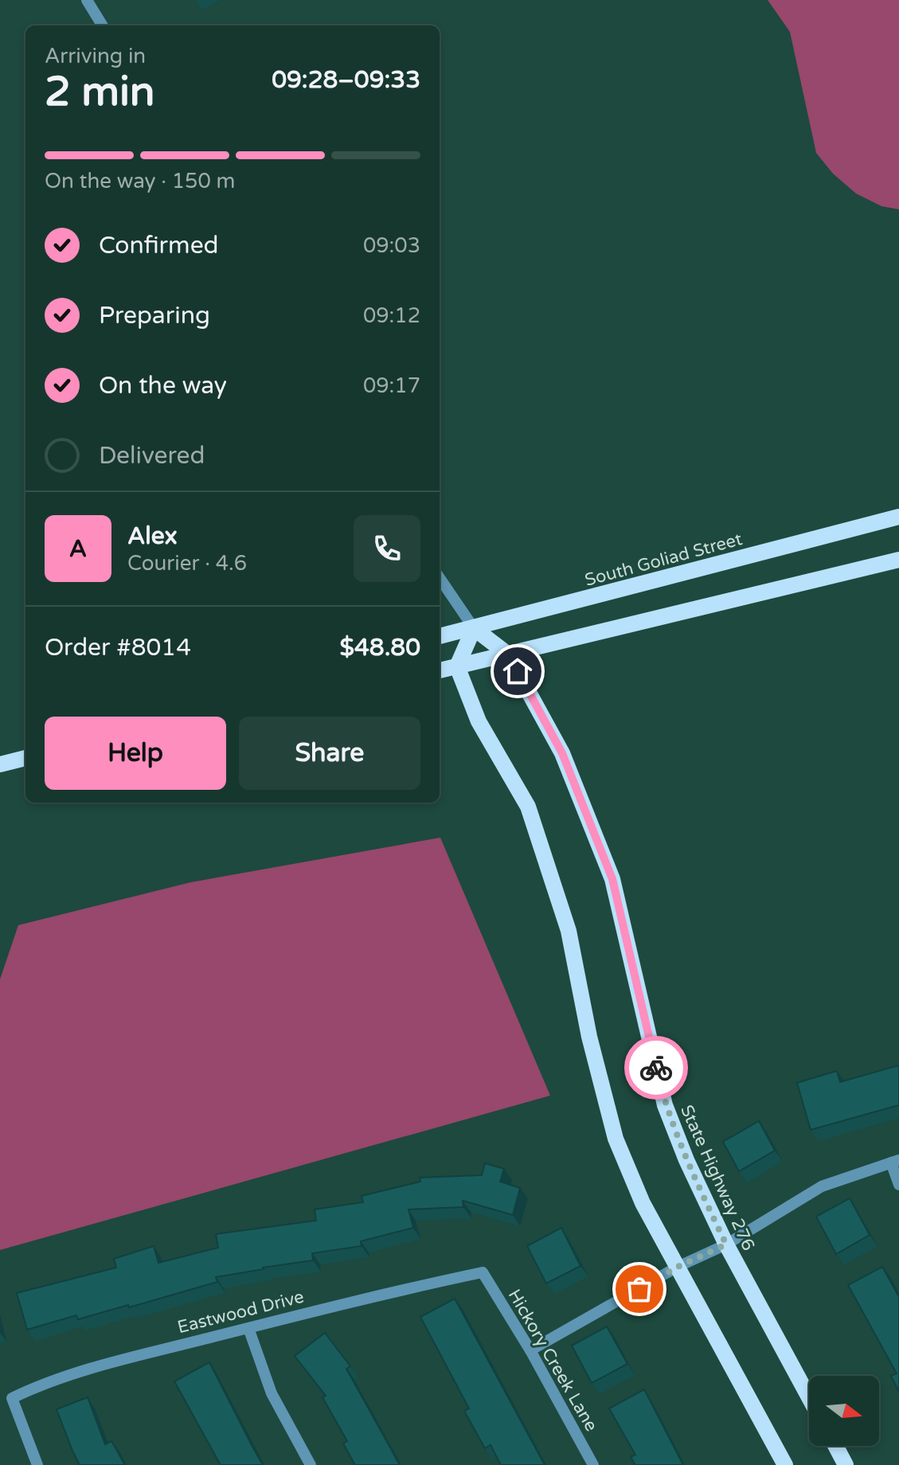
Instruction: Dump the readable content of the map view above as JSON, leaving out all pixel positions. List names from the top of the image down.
{
  "streets": {
    "main road": ["South Goliad Street", "State Highway 276"],
    "street": ["Eastwood Drive", "Hickory Creek Lane"]
  },
  "crossings": [
    ["South Goliad Street", "State Highway 276"],
    ["Eastwood Drive", "Hickory Creek Lane"]
  ],
  "north": "right",
  "page": {
    "heading": ["2 min", "Arriving in", "09:28–09:33"],
    "panel": [
      "Alex",
      "Courier · 4.6",
      "Order #8014",
      "$48.80"
    ],
    "bar": "On the way · 150 m",
    "list": [
      ["Confirmed", "09:03"],
      ["Preparing", "09:12"],
      ["On the way", "09:17"],
      "Delivered"
    ],
    "round": "A",
    "buttons": ["Help", "Share"]
  }
}
